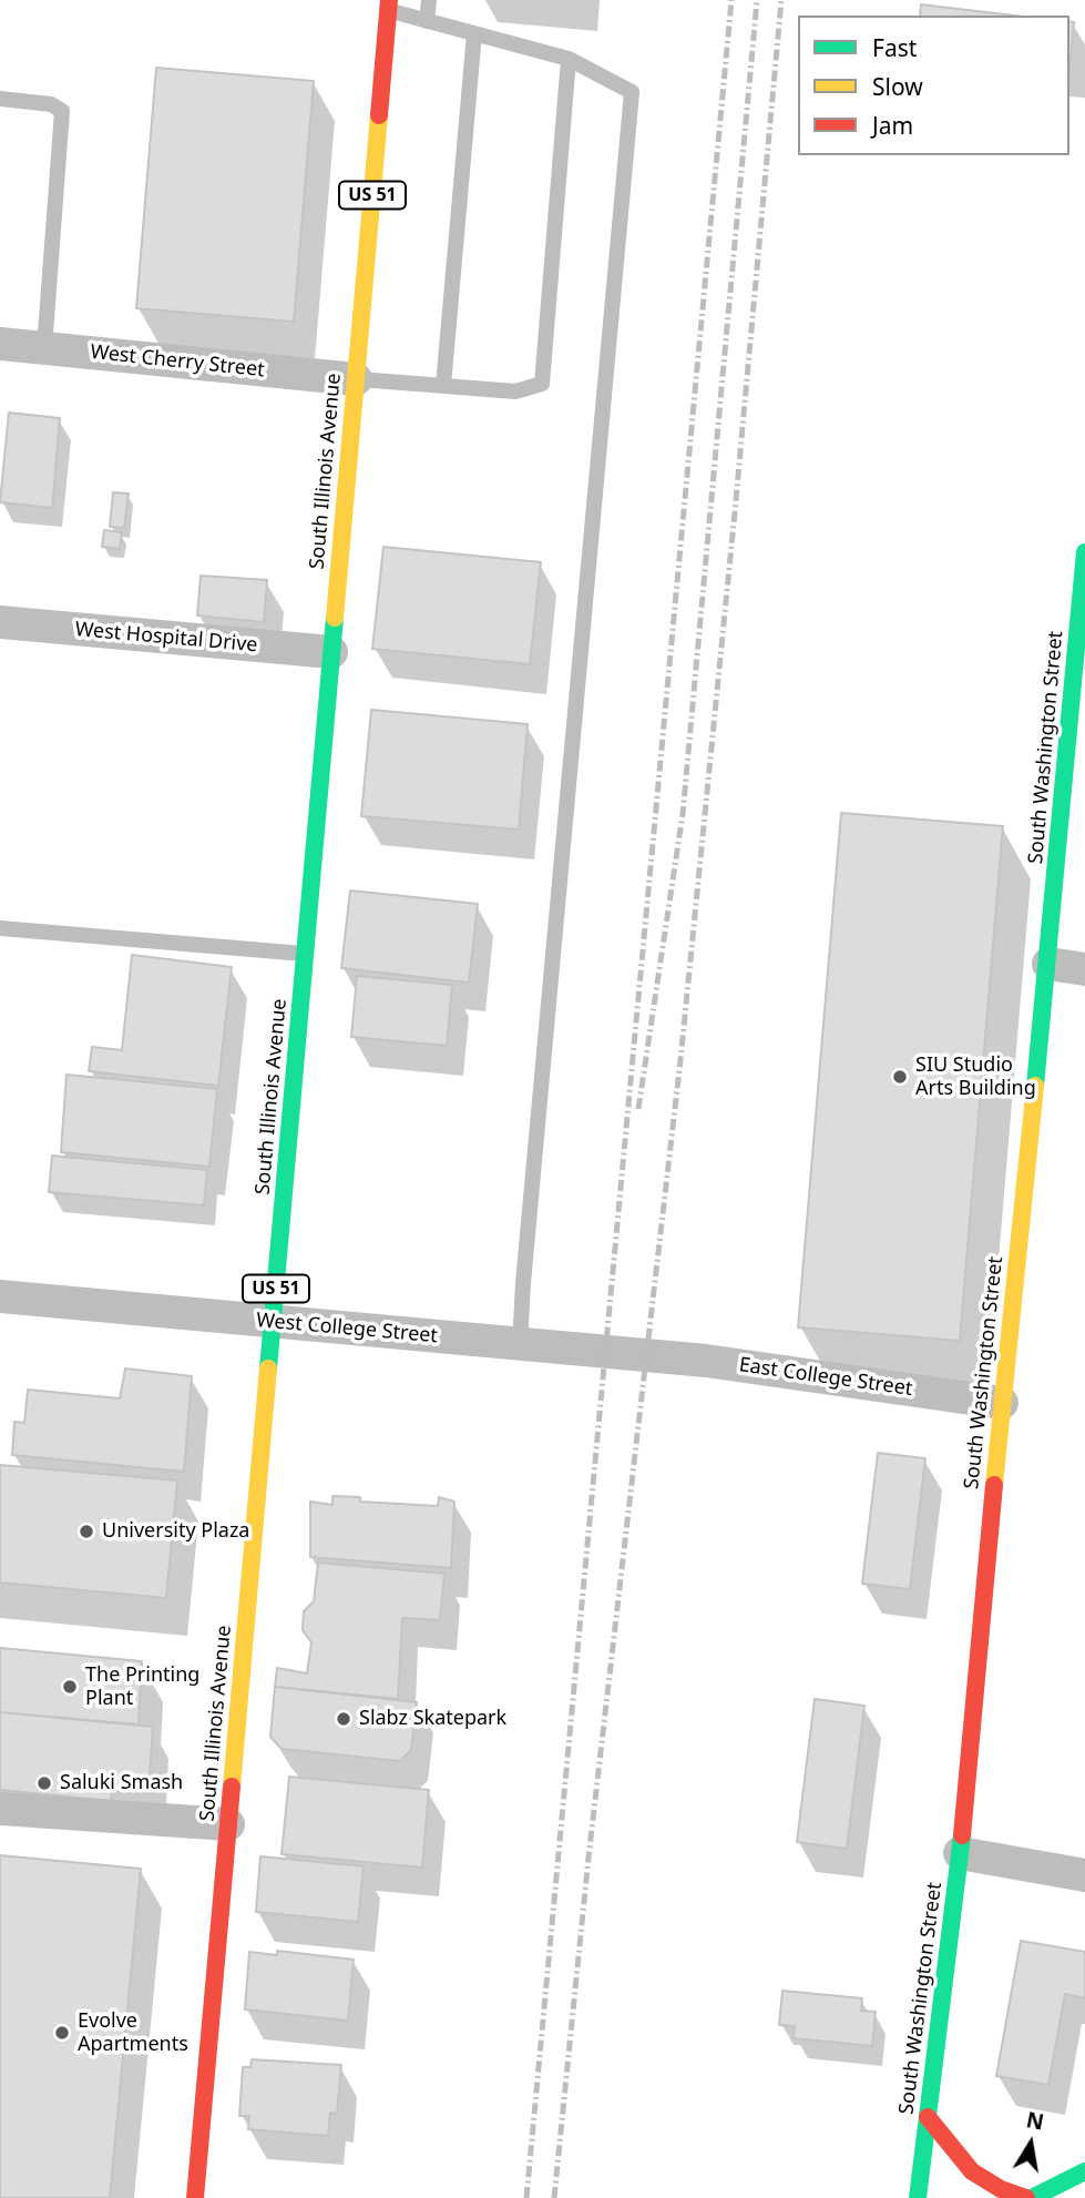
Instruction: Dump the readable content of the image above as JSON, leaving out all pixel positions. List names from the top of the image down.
{
  "streets": {
    "main road": ["US 51", "South Illinois Avenue", "South Washington Street"],
    "street": [
      "West Cherry Street",
      "West Hospital Drive",
      "West College Street",
      "East College Street"
    ]
  },
  "crossings": [
    ["West Cherry Street", "South Illinois Avenue"],
    ["South Illinois Avenue", "West Hospital Drive"],
    ["South Illinois Avenue", "West College Street"],
    ["South Washington Street", "East College Street"],
    ["West College Street", "East College Street"]
  ],
  "places": [
    "SIU Studio Arts Building",
    "University Plaza",
    "The Printing Plant",
    "Slabz Skatepark",
    "Saluki Smash",
    "Evolve Apartments"
  ],
  "legend": ["Fast", "Slow", "Jam"],
  "north": "top"
}
